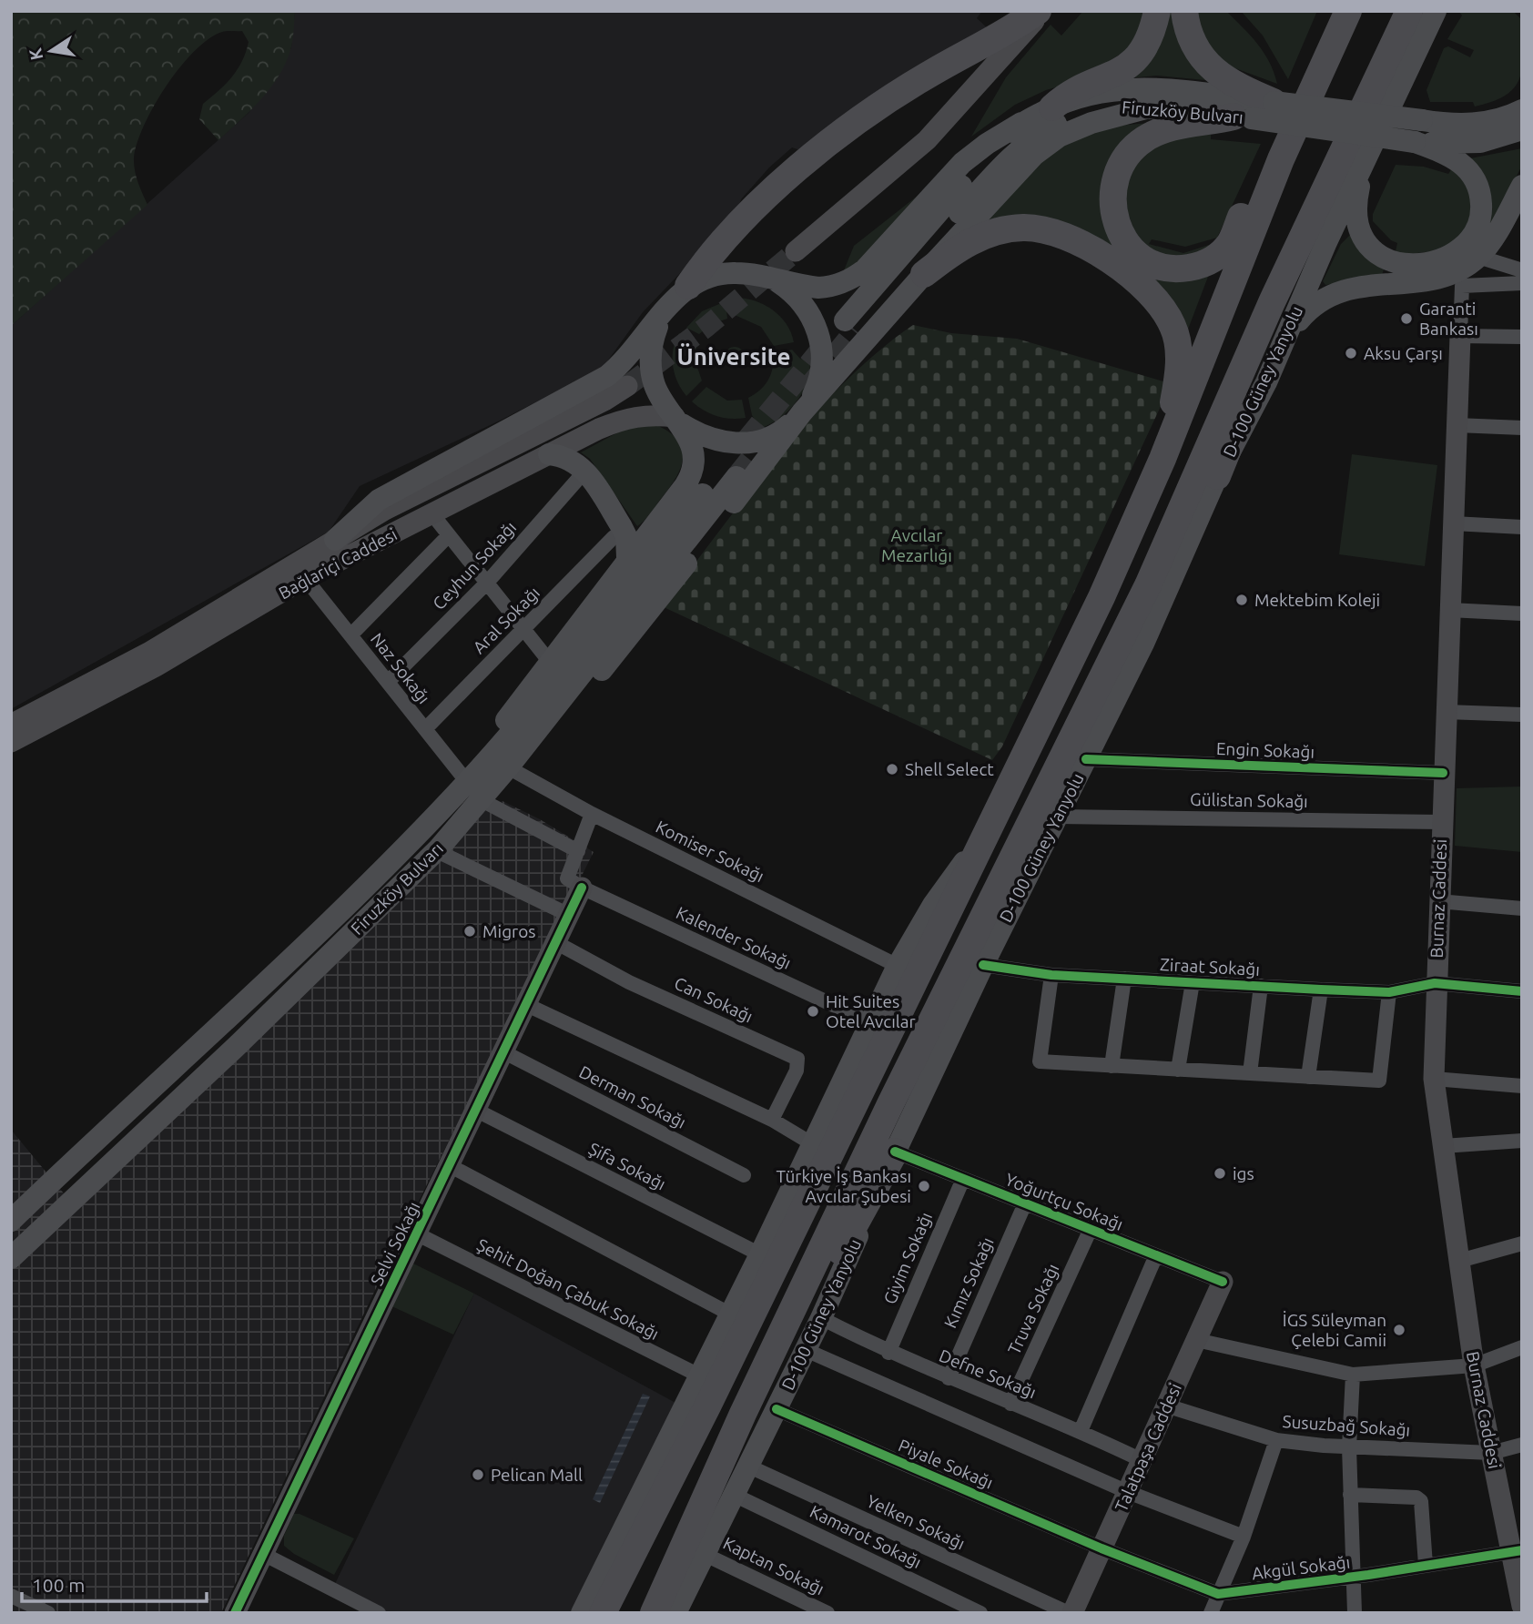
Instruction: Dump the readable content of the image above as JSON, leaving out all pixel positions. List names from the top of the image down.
{
  "streets": {
    "main road": [
      "Firuzköy Bulvarı",
      "D-100 Güney Yanyolu",
      "Bağlariçi Caddesi",
      "Burnaz Caddesi",
      "Selvi Sokağı",
      "Talatpaşa Caddesi"
    ],
    "street": [
      "Ceyhun Sokağı",
      "Aral Sokağı",
      "Naz Sokağı",
      "Engin Sokağı",
      "Gülistan Sokağı",
      "Komiser Sokağı",
      "Kalender Sokağı",
      "Ziraat Sokağı",
      "Can Sokağı",
      "Derman Sokağı",
      "Şifa Sokağı",
      "Yoğurtçu Sokağı",
      "Giyim Sokağı",
      "Kımız Sokağı",
      "Şehit Doğan Çabuk Sokağı",
      "Truva Sokağı",
      "Defne Sokağı",
      "Susuzbağ Sokağı",
      "Piyale Sokağı",
      "Yelken Sokağı",
      "Kamarot Sokağı",
      "Kaptan Sokağı",
      "Akgül Sokağı"
    ]
  },
  "crossings": [
    ["Firuzköy Bulvarı", "Naz Sokağı"],
    ["Firuzköy Bulvarı", "Komiser Sokağı"],
    ["D-100 Güney Yanyolu", "Engin Sokağı"],
    ["D-100 Güney Yanyolu", "Gülistan Sokağı"],
    ["D-100 Güney Yanyolu", "Ziraat Sokağı"],
    ["D-100 Güney Yanyolu", "Yoğurtçu Sokağı"],
    ["D-100 Güney Yanyolu", "Defne Sokağı"],
    ["D-100 Güney Yanyolu", "Piyale Sokağı"],
    ["D-100 Güney Yanyolu", "Yelken Sokağı"],
    ["D-100 Güney Yanyolu", "Kamarot Sokağı"],
    ["D-100 Güney Yanyolu", "Kaptan Sokağı"],
    ["Bağlariçi Caddesi", "Naz Sokağı"],
    ["Ceyhun Sokağı", "Naz Sokağı"],
    ["Aral Sokağı", "Naz Sokağı"],
    ["Engin Sokağı", "Burnaz Caddesi"],
    ["Gülistan Sokağı", "Burnaz Caddesi"],
    ["Burnaz Caddesi", "Ziraat Sokağı"],
    ["Burnaz Caddesi", "Susuzbağ Sokağı"],
    ["Burnaz Caddesi", "Akgül Sokağı"],
    ["Kalender Sokağı", "Selvi Sokağı"],
    ["Can Sokağı", "Selvi Sokağı"],
    ["Derman Sokağı", "Selvi Sokağı"],
    ["Şifa Sokağı", "Selvi Sokağı"],
    ["Yoğurtçu Sokağı", "Giyim Sokağı"],
    ["Yoğurtçu Sokağı", "Kımız Sokağı"],
    ["Yoğurtçu Sokağı", "Truva Sokağı"],
    ["Yoğurtçu Sokağı", "Talatpaşa Caddesi"],
    ["Selvi Sokağı", "Şehit Doğan Çabuk Sokağı"],
    ["Giyim Sokağı", "Defne Sokağı"],
    ["Kımız Sokağı", "Defne Sokağı"],
    ["Truva Sokağı", "Defne Sokağı"],
    ["Defne Sokağı", "Talatpaşa Caddesi"],
    ["Susuzbağ Sokağı", "Talatpaşa Caddesi"],
    ["Talatpaşa Caddesi", "Piyale Sokağı"],
    ["Talatpaşa Caddesi", "Yelken Sokağı"],
    ["Talatpaşa Caddesi", "Akgül Sokağı"],
    ["Piyale Sokağı", "Akgül Sokağı"]
  ],
  "districts": ["Üniversite"],
  "parks": ["Avcılar Mezarlığı"],
  "places": [
    "Garanti Bankası",
    "Aksu Çarşı",
    "Mektebim Koleji",
    "Shell Select",
    "Migros",
    "Hit Suites Otel Avcılar",
    "igs",
    "Türkiye İş Bankası Avcılar Şubesi",
    "İGS Süleyman Çelebi Camii",
    "Pelican Mall"
  ],
  "scale_bar": "100 m",
  "north": "left"
}
